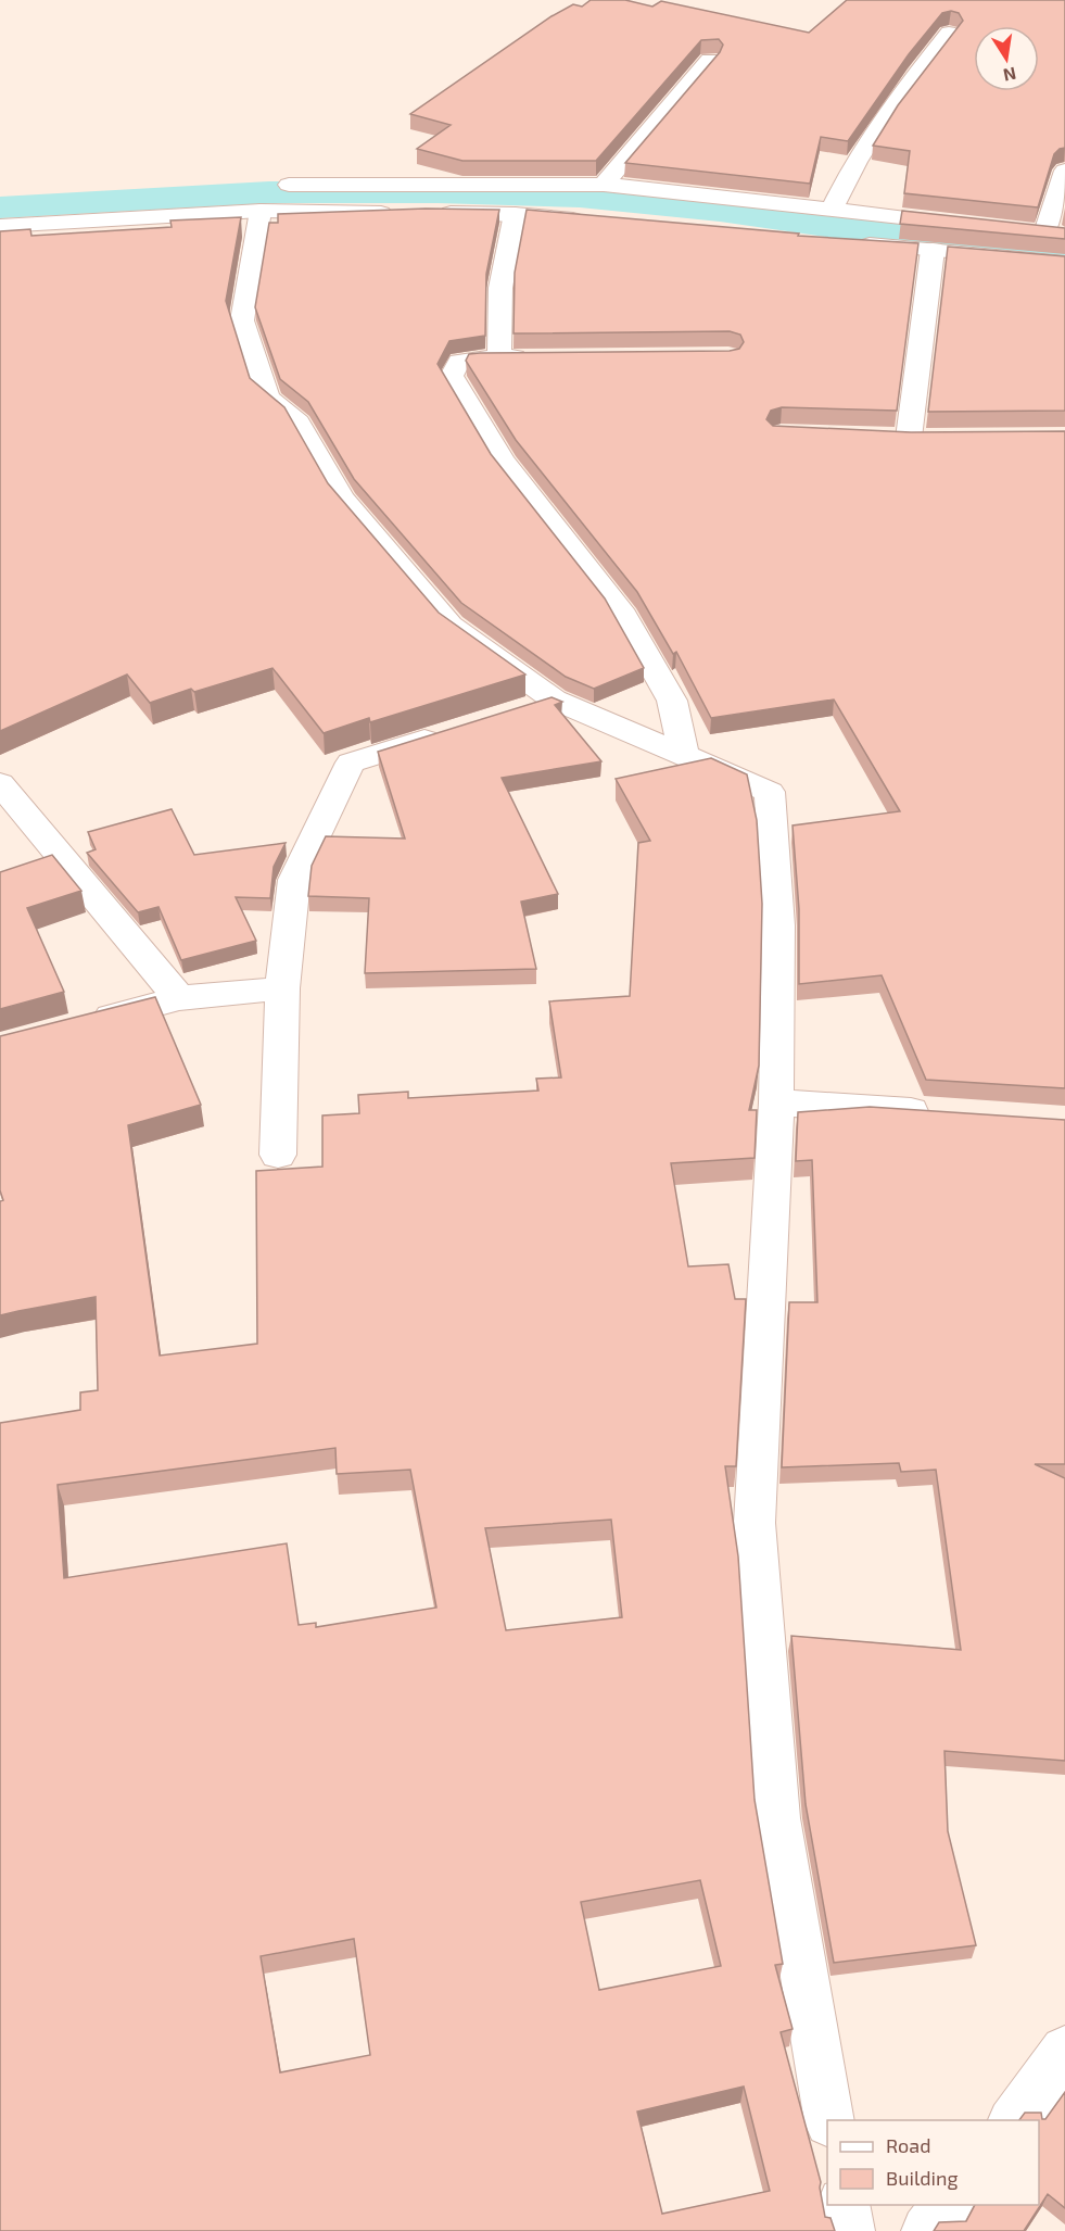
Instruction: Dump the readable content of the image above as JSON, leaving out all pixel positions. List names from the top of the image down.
{
  "legend": ["Road", "Building"],
  "north": "bottom"
}
